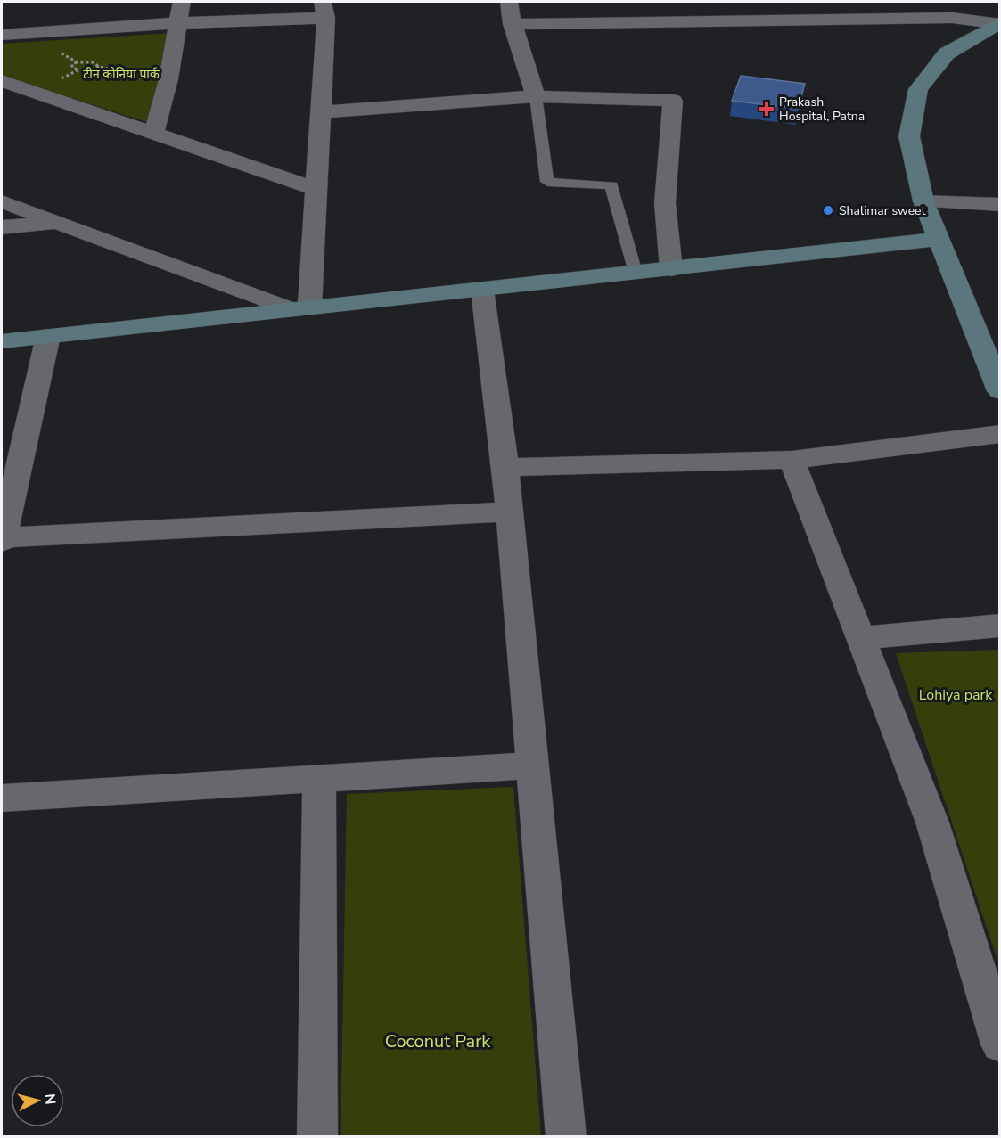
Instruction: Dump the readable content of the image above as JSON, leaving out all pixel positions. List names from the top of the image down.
{
  "parks": ["टीन कोनिया पार्क", "Lohiya park", "Coconut Park"],
  "places": {
    "health": ["Prakash Hospital, Patna"],
    "other": ["Shalimar sweet"]
  },
  "north": "right"
}
